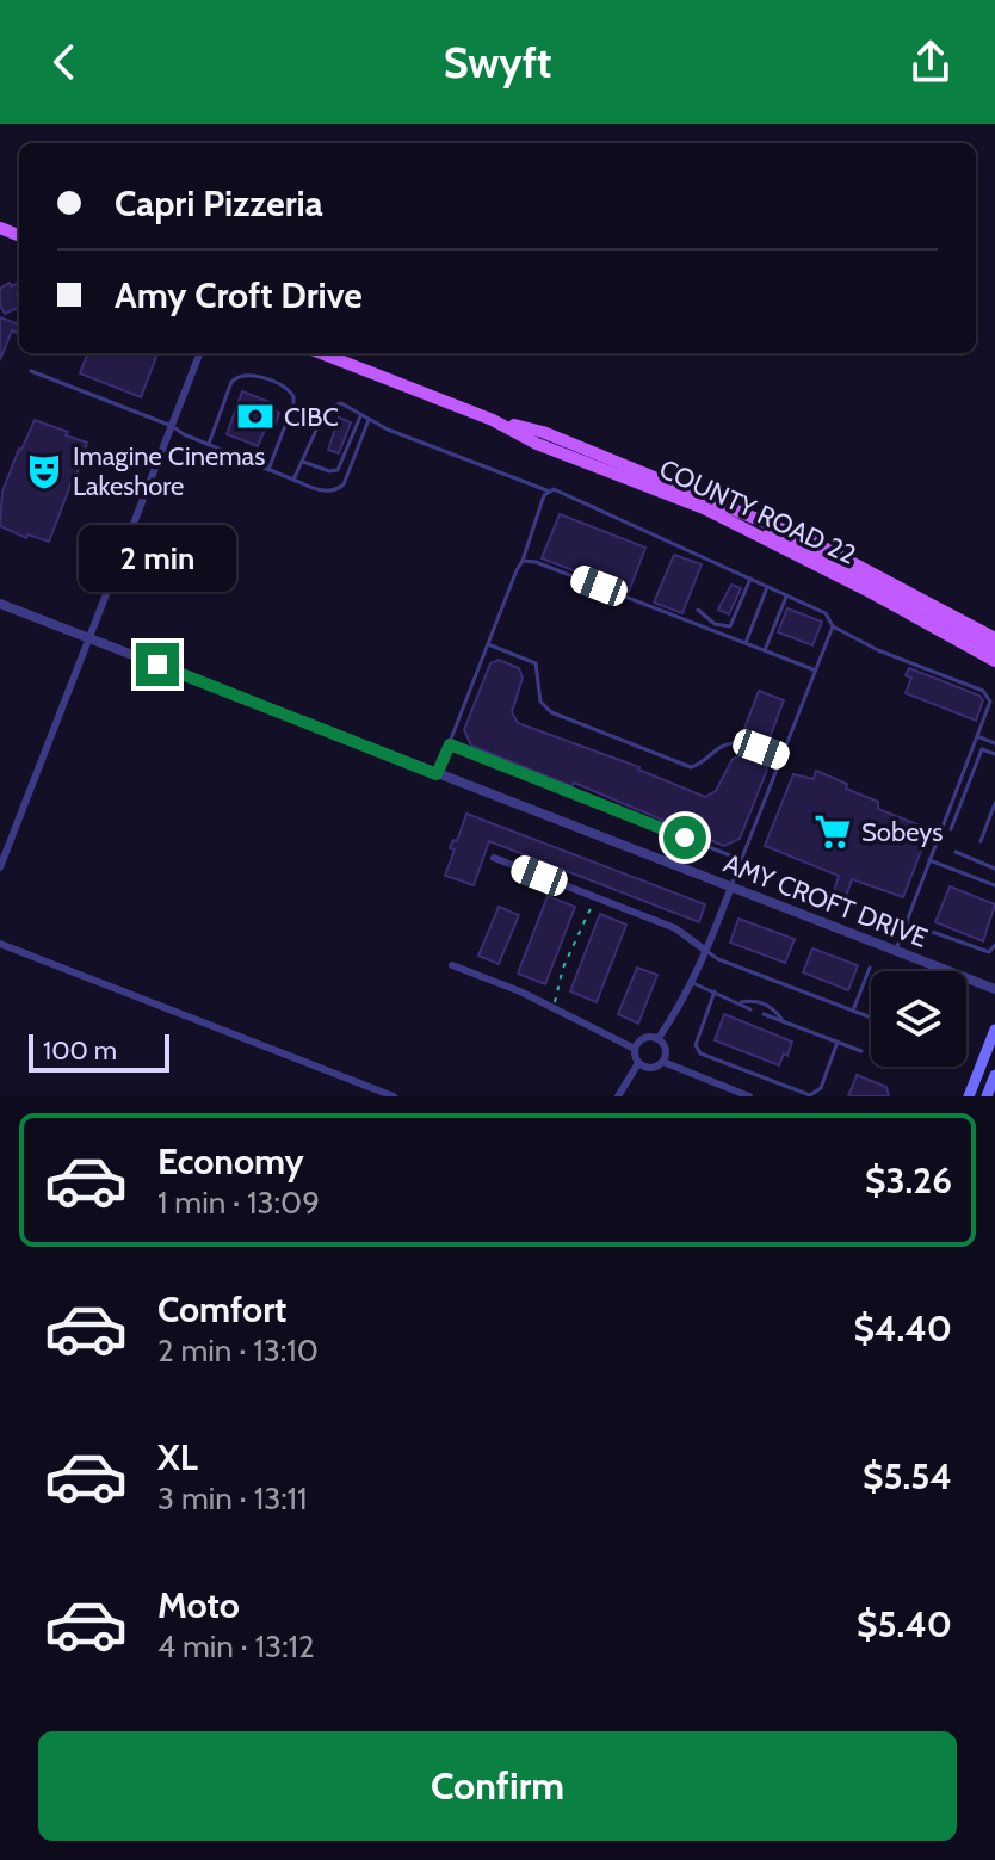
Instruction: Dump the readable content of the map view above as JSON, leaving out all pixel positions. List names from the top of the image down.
{
  "streets": {
    "main road": ["COUNTY ROAD 22"],
    "street": ["AMY CROFT DRIVE"]
  },
  "places": {
    "bank": ["CIBC"],
    "theatre": ["Imagine Cinemas Lakeshore"],
    "supermarket": ["Sobeys"]
  },
  "scale_bar": "100 m",
  "page": {
    "header": "Swyft",
    "banner": ["Capri Pizzeria", "Amy Croft Drive"],
    "bubble": "2 min",
    "scale": "100 m",
    "list": [
      {
        "name": "Economy",
        "note": "1 min · 13:09",
        "value": "$3.26"
      },
      {
        "name": "Comfort",
        "note": "2 min · 13:10",
        "value": "$4.40"
      },
      {
        "name": "XL",
        "note": "3 min · 13:11",
        "value": "$5.54"
      },
      {
        "name": "Moto",
        "note": "4 min · 13:12",
        "value": "$5.40"
      }
    ],
    "buttons": "Confirm"
  }
}
